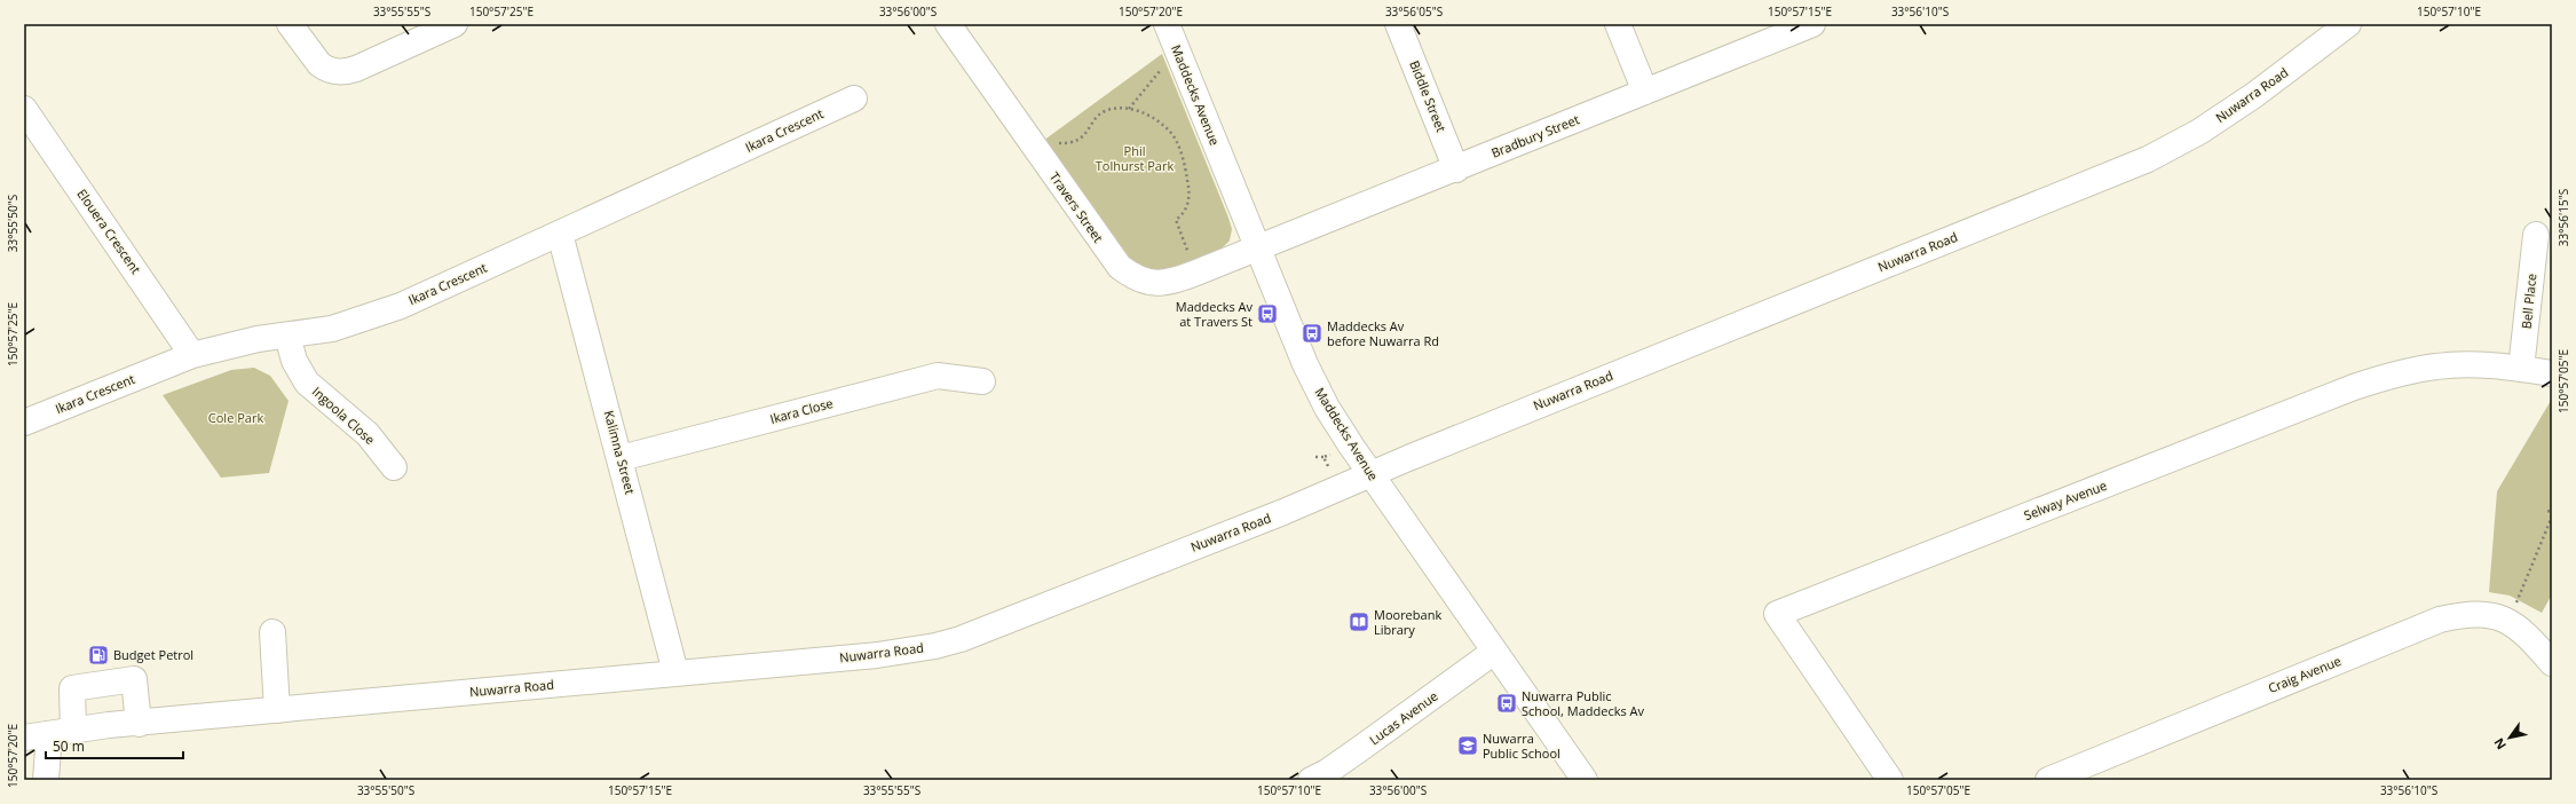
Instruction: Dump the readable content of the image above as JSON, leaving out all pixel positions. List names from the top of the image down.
{
  "streets": {
    "street": [
      "Maddecks Avenue",
      "Nuwarra Road",
      "Biddle Street",
      "Ikara Crescent",
      "Bradbury Street",
      "Travers Street",
      "Elouera Crescent",
      "Bell Place",
      "Ikara Close",
      "Ingoola Close",
      "Kalimna Street",
      "Selway Avenue",
      "Craig Avenue",
      "Lucas Avenue"
    ]
  },
  "crossings": [
    ["Maddecks Avenue", "Nuwarra Road"],
    ["Maddecks Avenue", "Bradbury Street"],
    ["Maddecks Avenue", "Travers Street"],
    ["Maddecks Avenue", "Lucas Avenue"],
    ["Nuwarra Road", "Kalimna Street"],
    ["Biddle Street", "Bradbury Street"],
    ["Ikara Crescent", "Elouera Crescent"],
    ["Ikara Crescent", "Ingoola Close"],
    ["Ikara Crescent", "Kalimna Street"],
    ["Bradbury Street", "Travers Street"],
    ["Bell Place", "Selway Avenue"],
    ["Ikara Close", "Kalimna Street"]
  ],
  "parks": ["Phil Tolhurst Park", "Cole Park"],
  "places": {
    "bus stop": ["Maddecks Av at Travers St", "Maddecks Av before Nuwarra Rd", "Nuwarra Public School, Maddecks Av"],
    "library": ["Moorebank Library"],
    "fuel station": ["Budget Petrol"],
    "school or university": ["Nuwarra Public School"]
  },
  "scale_bar": "50 m",
  "north": "bottom left",
  "coordinates": [
    "33°55'55\"S",
    "150°57'25\"E",
    "33°56'00\"S",
    "150°57'20\"E",
    "33°56'05\"S",
    "150°57'15\"E",
    "33°56'10\"S",
    "150°57'10\"E",
    "33°56'15\"S",
    "33°55'50\"S",
    "150°57'05\"E"
  ]
}
